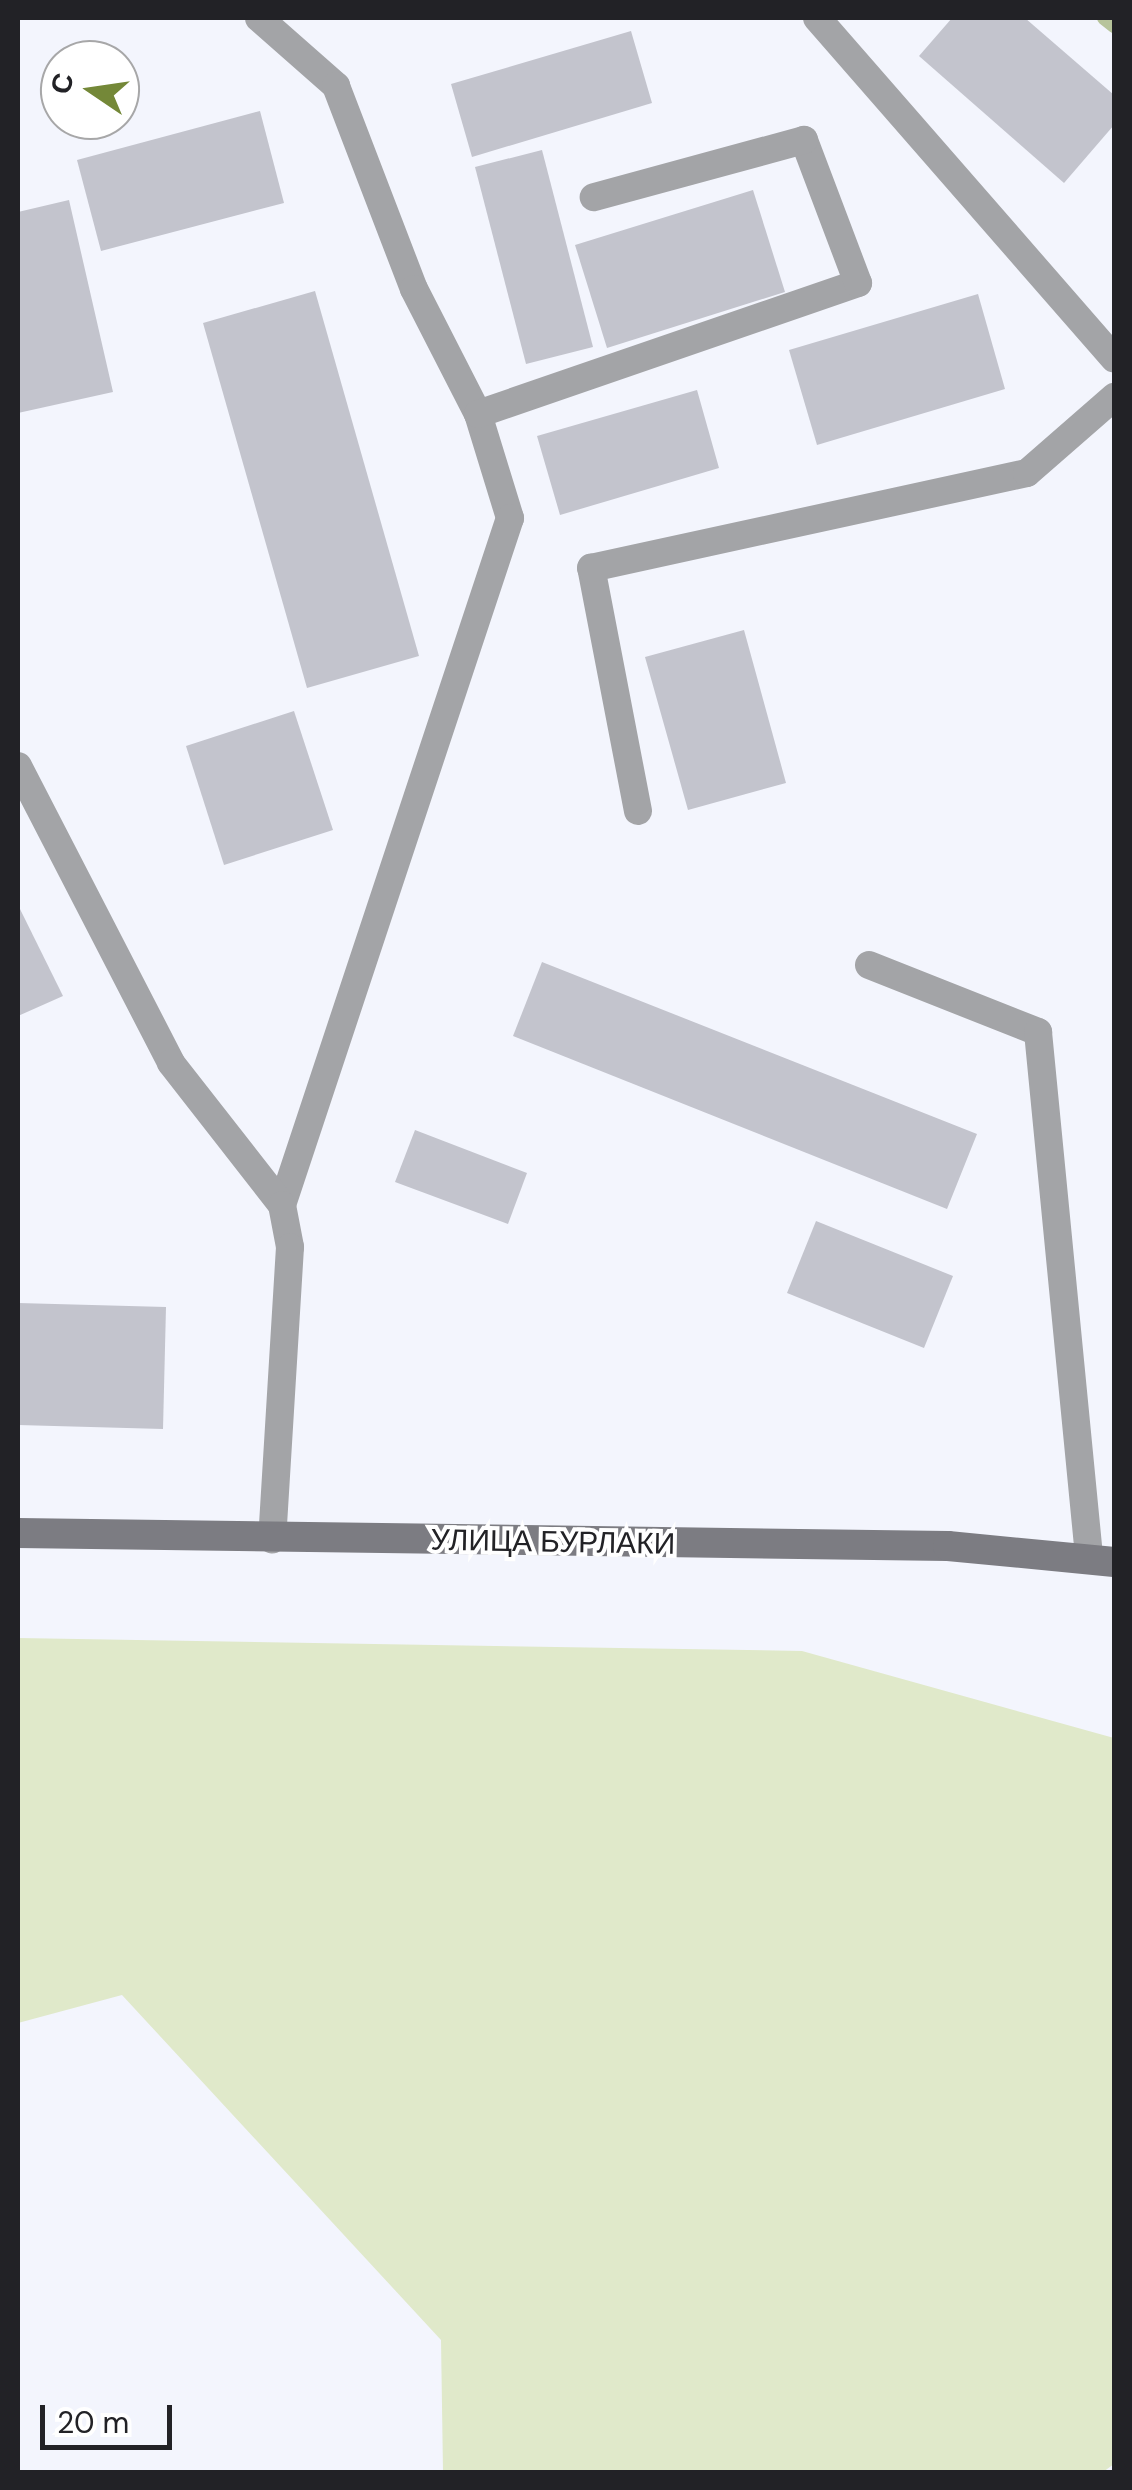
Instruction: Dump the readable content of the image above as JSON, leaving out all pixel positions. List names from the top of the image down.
{
  "streets": {
    "street": ["УЛИЦА БУРЛАКИ"]
  },
  "scale_bar": "20 m",
  "north": "left"
}
